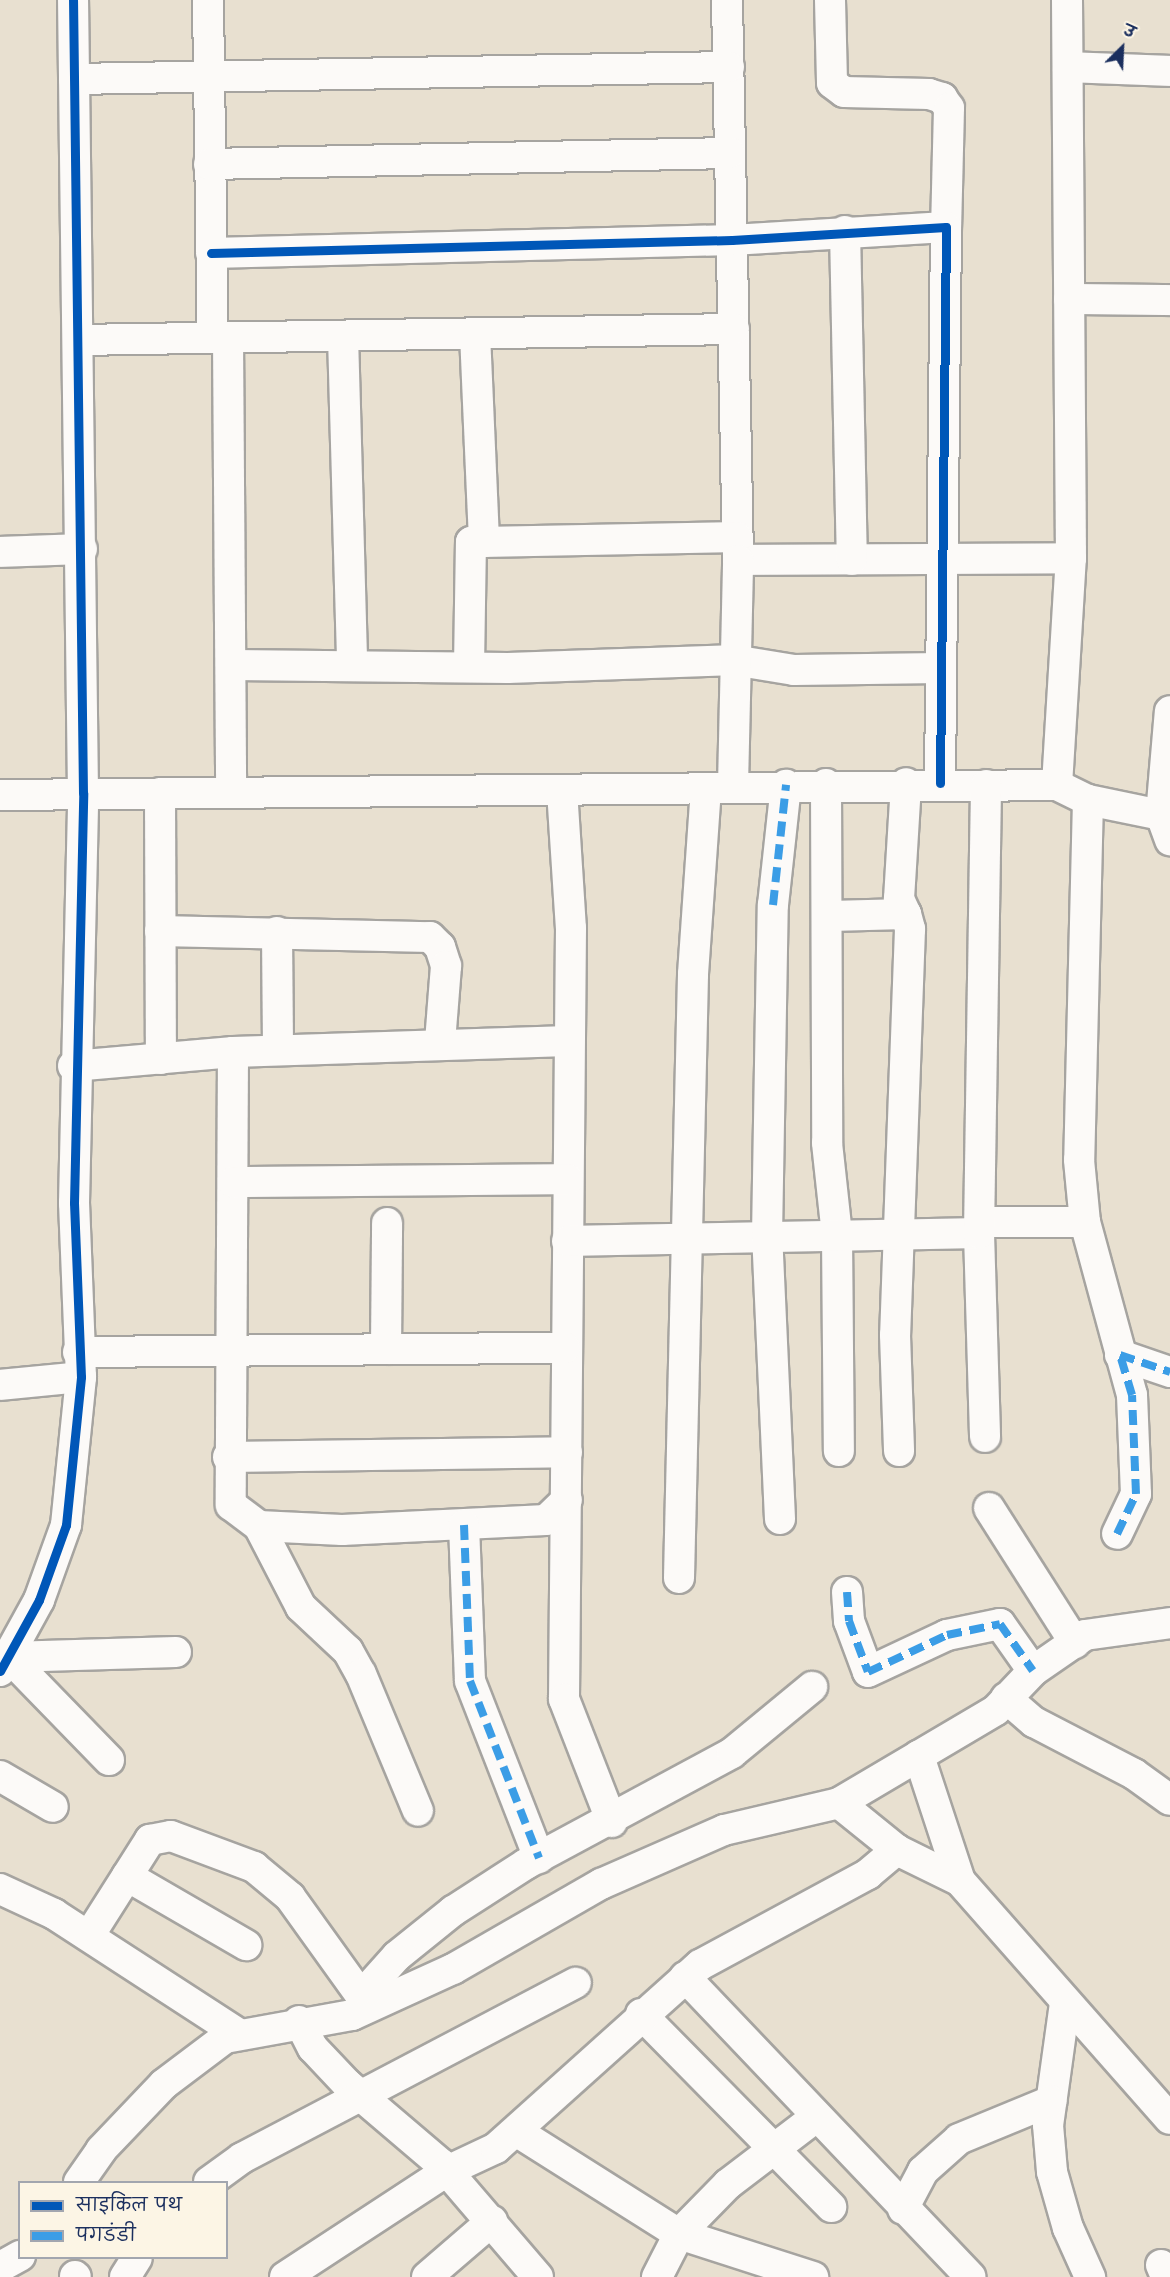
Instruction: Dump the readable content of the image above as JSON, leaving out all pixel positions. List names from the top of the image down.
{
  "legend": ["साइकिल पथ", "पगडंडी"],
  "north": "top right"
}
